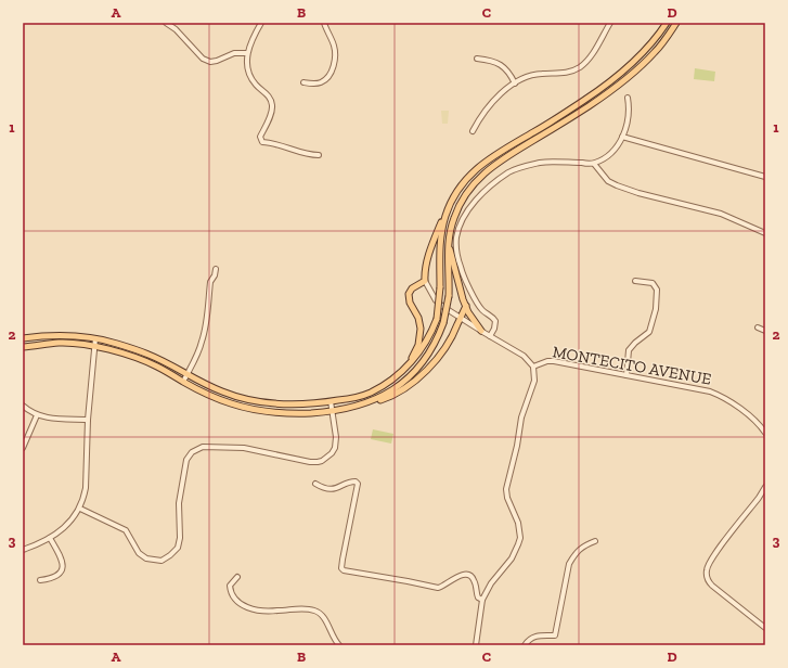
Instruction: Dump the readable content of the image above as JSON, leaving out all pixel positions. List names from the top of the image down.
{
  "streets": {
    "street": ["MONTECITO AVENUE"]
  },
  "grid": {
    "columns": [
      "A",
      "B",
      "C",
      "D"
    ],
    "rows": ["1", "2", "3"]
  }
}
